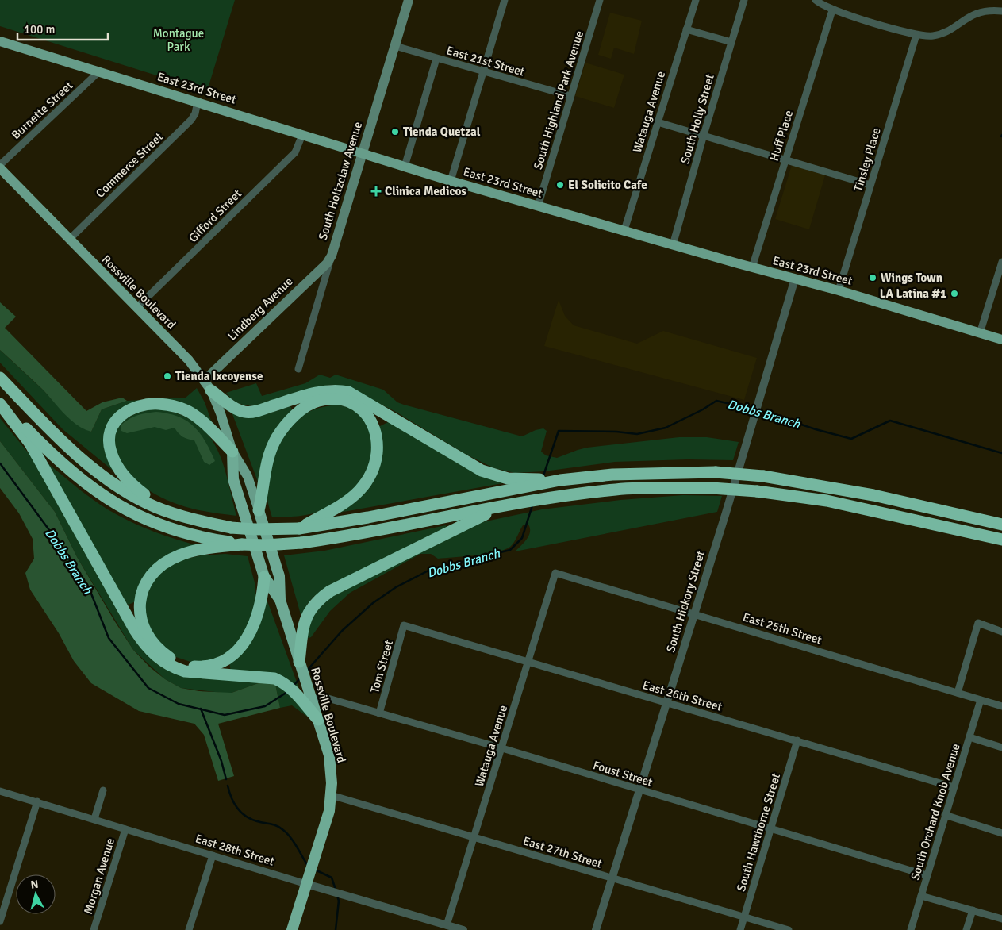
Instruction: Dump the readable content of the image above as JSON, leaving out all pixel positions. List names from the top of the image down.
{
  "streets": {
    "highway": ["Rossville Boulevard"],
    "main road": ["East 23rd Street", "South Holtzclaw Avenue", "Lindberg Avenue"],
    "street": [
      "East 21st Street",
      "South Highland Park Avenue",
      "Burnette Street",
      "Watauga Avenue",
      "South Holly Street",
      "Huff Place",
      "Tinsley Place",
      "Commerce Street",
      "Gifford Street",
      "South Hickory Street",
      "East 25th Street",
      "Tom Street",
      "East 26th Street",
      "Foust Street",
      "South Orchard Knob Avenue",
      "South Hawthorne Street",
      "East 28th Street",
      "East 27th Street",
      "Morgan Avenue"
    ]
  },
  "crossings": [
    ["East 21st Street", "South Highland Park Avenue"],
    ["East 21st Street", "South Holtzclaw Avenue"],
    ["East 23rd Street", "South Highland Park Avenue"],
    ["East 23rd Street", "Burnette Street"],
    ["East 23rd Street", "Watauga Avenue"],
    ["East 23rd Street", "South Holly Street"],
    ["East 23rd Street", "Huff Place"],
    ["East 23rd Street", "Tinsley Place"],
    ["East 23rd Street", "Commerce Street"],
    ["East 23rd Street", "South Holtzclaw Avenue"],
    ["East 23rd Street", "Gifford Street"],
    ["East 23rd Street", "South Hickory Street"],
    ["Watauga Avenue", "East 25th Street"],
    ["Watauga Avenue", "East 26th Street"],
    ["Watauga Avenue", "Foust Street"],
    ["Watauga Avenue", "East 28th Street"],
    ["Watauga Avenue", "East 27th Street"],
    ["Commerce Street", "Rossville Boulevard"],
    ["South Holtzclaw Avenue", "Lindberg Avenue"],
    ["Gifford Street", "Rossville Boulevard"],
    ["Rossville Boulevard", "Lindberg Avenue"],
    ["Rossville Boulevard", "Foust Street"],
    ["Rossville Boulevard", "East 28th Street"],
    ["Rossville Boulevard", "East 27th Street"],
    ["South Hickory Street", "East 25th Street"],
    ["South Hickory Street", "East 26th Street"],
    ["South Hickory Street", "Foust Street"],
    ["South Hickory Street", "East 27th Street"],
    ["East 25th Street", "South Orchard Knob Avenue"],
    ["Tom Street", "East 26th Street"],
    ["Tom Street", "Foust Street"],
    ["East 26th Street", "South Orchard Knob Avenue"],
    ["East 26th Street", "South Hawthorne Street"],
    ["Foust Street", "South Orchard Knob Avenue"],
    ["Foust Street", "South Hawthorne Street"],
    ["South Hawthorne Street", "East 27th Street"],
    ["East 28th Street", "Morgan Avenue"]
  ],
  "water": ["Dobbs Branch"],
  "parks": ["Montague Park"],
  "places": {
    "other": [
      "Tienda Quetzal",
      "El Solicito Cafe",
      "Wings Town",
      "LA Latina #1",
      "Tienda Ixcoyense"
    ],
    "health": ["Clinica Medicos"]
  },
  "scale_bar": "100 m",
  "north": "top"
}
